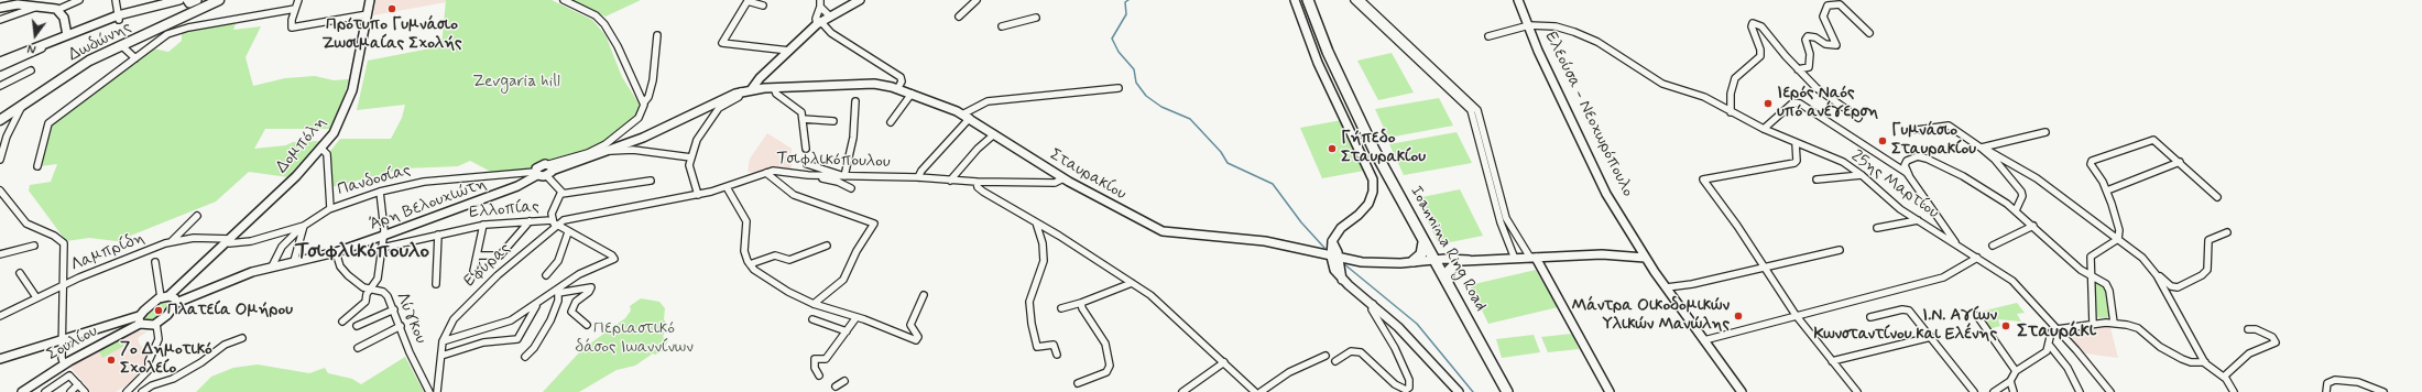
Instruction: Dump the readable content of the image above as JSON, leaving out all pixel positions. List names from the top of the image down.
{
  "streets": {
    "highway": ["Ioannina Ring Road"],
    "main road": ["Δωδώνης"],
    "street": [
      "Ελεούσα - Νεοχωρόπουλο",
      "Δομπόλη",
      "Τσιφλικόπουλου",
      "Σταυρακίου",
      "Πανδοσίας",
      "25ης Μαρτίου",
      "Άρη Βελουχιώτη",
      "Ελλοπίας",
      "Λαμπρίδη",
      "Εφύρας",
      "Λύγκου",
      "Σουλίου"
    ]
  },
  "crossings": [
    ["Ελεούσα - Νεοχωρόπουλο", "25ης Μαρτίου"],
    ["Δομπόλη", "Πανδοσίας"],
    ["Δομπόλη", "Άρη Βελουχιώτη"],
    ["Δομπόλη", "Λαμπρίδη"],
    ["Τσιφλικόπουλου", "Σταυρακίου"],
    ["Τσιφλικόπουλου", "Ελλοπίας"],
    ["Τσιφλικόπουλου", "Εφύρας"],
    ["Πανδοσίας", "Άρη Βελουχιώτη"],
    ["Πανδοσίας", "Λαμπρίδη"],
    ["Άρη Βελουχιώτη", "Λύγκου"],
    ["Ελλοπίας", "Εφύρας"]
  ],
  "districts": ["Τσιφλικόπουλο", "Σταυράκι"],
  "parks": ["Zevgaria hill", "Περιαστικό δάσος Ιωαννίνων"],
  "places": [
    "Πρότυπο Γυμνάσιο Ζωσιμαίας Σχολής",
    "Ιερός Ναός υπό ανέγερση",
    "Γυμνάσιο Σταυρακίου",
    "Γήπεδο Σταυρακίου",
    "Πλατεία Ομήρου",
    "Μάντρα Οικοδομικών Υλικών Μανώλης",
    "Ι.Ν. Αγίων Κωνσταντίνου και Ελένης",
    "7ο Δημοτικό Σχολείο"
  ],
  "north": "bottom"
}
